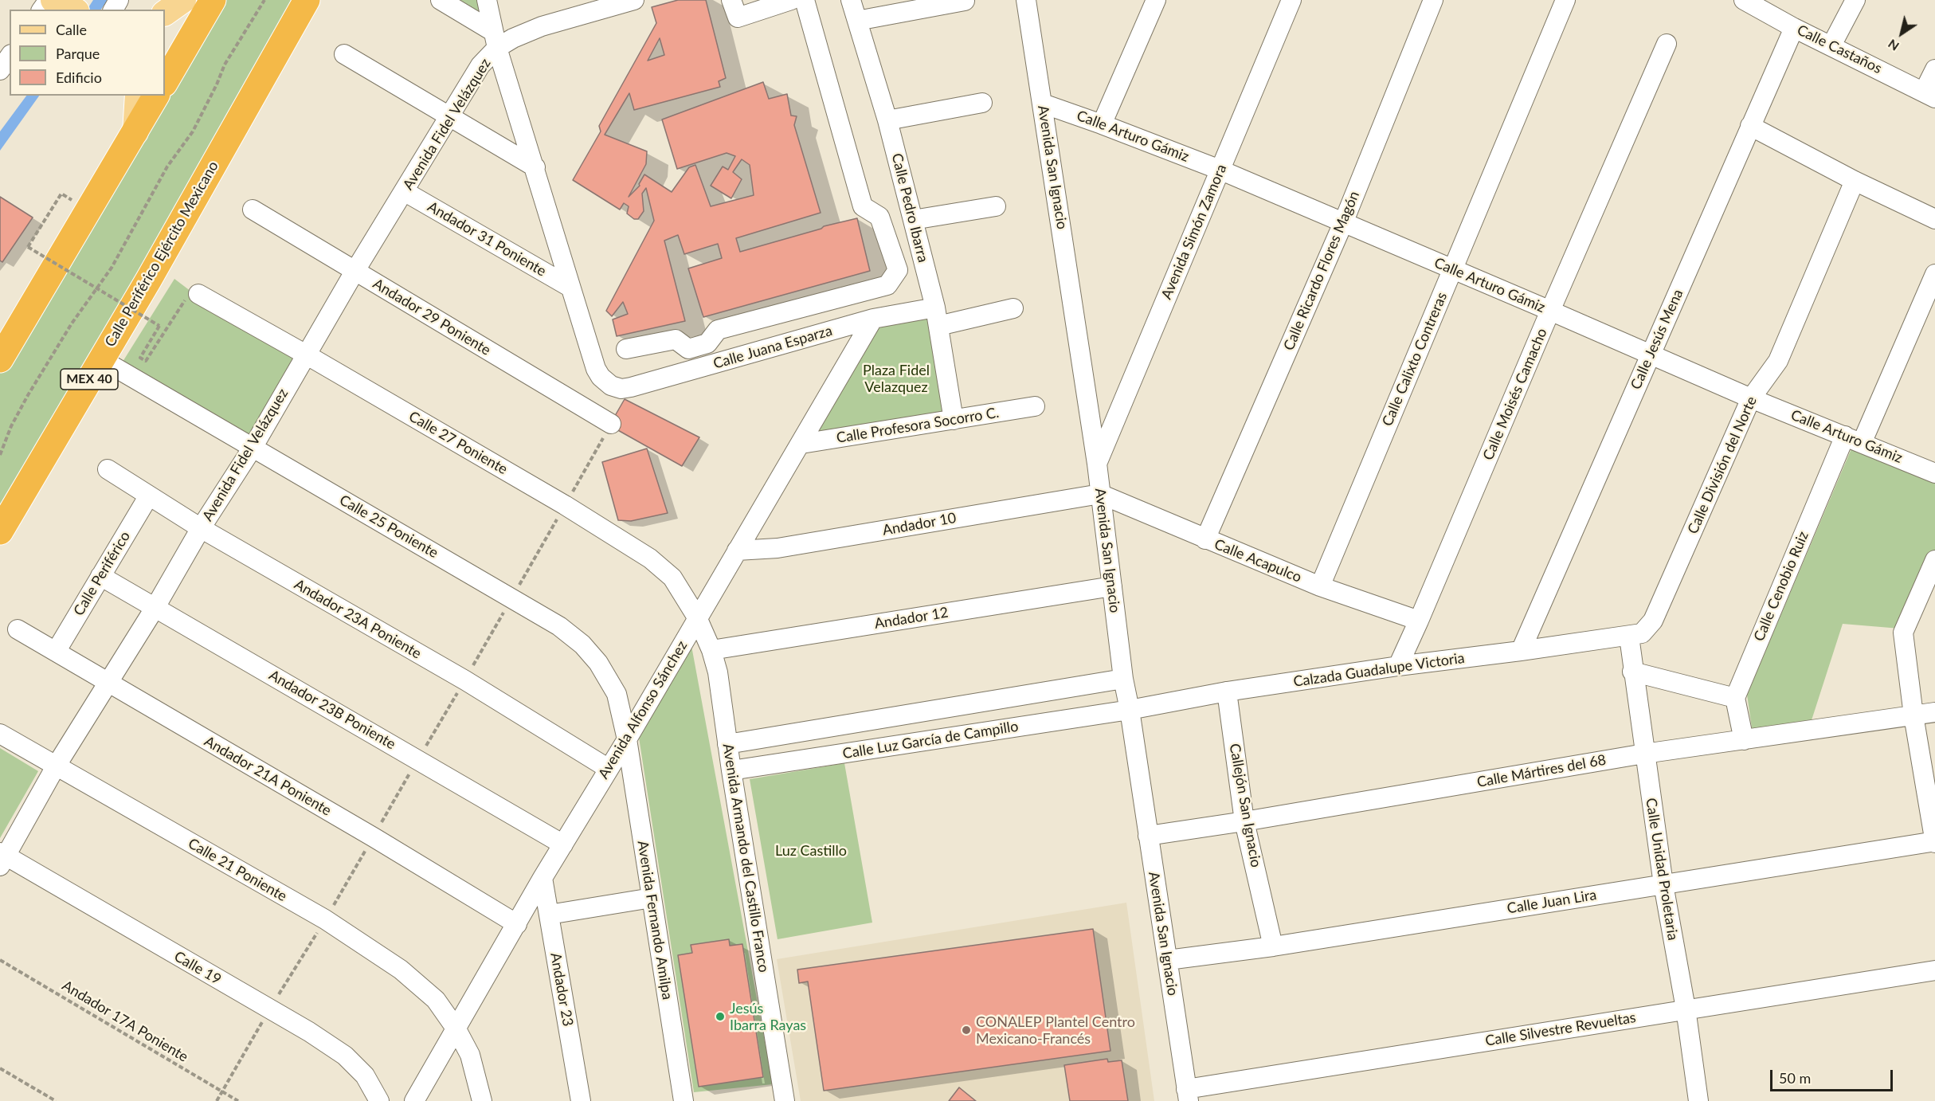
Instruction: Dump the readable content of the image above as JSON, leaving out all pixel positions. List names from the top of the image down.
{
  "streets": {
    "highway": ["Calle Periférico Ejército Mexicano", "MEX 40"],
    "street": [
      "Calle Castaños",
      "Avenida Fidel Velázquez",
      "Calle Arturo Gámiz",
      "Avenida San Ignacio",
      "Calle Pedro Ibarra",
      "Avenida Simón Zamora",
      "Andador 31 Poniente",
      "Calle Ricardo Flores Magón",
      "Andador 29 Poniente",
      "Calle Jesús Mena",
      "Calle Juana Esparza",
      "Calle Calixto Contreras",
      "Calle Moisés Camacho",
      "Calle Profesora Socorro C.",
      "Calle 27 Poniente",
      "Calle División del Norte",
      "Andador 10",
      "Calle 25 Poniente",
      "Calle Acapulco",
      "Calle Periférico",
      "Calle Cenobio Ruiz",
      "Andador 12",
      "Andador 23A Poniente",
      "Calzada Guadalupe Victoria",
      "Andador 23B Poniente",
      "Avenida Alfonso Sánchez",
      "Calle Luz García de Campillo",
      "Calle Mártires del 68",
      "Andador 21A Poniente",
      "Callejón San Ignacio",
      "Avenida Armando del Castillo Franco",
      "Calle Unidad Proletaria",
      "Calle 21 Poniente",
      "Calle Juan Lira",
      "Avenida Fernando Amilpa",
      "Calle 19",
      "Andador 23",
      "Calle Silvestre Revueltas"
    ],
    "path": ["Andador 17A Poniente"]
  },
  "crossings": [
    ["Calle Castaños", "Calle Jesús Mena"],
    ["Avenida Fidel Velázquez", "Andador 31 Poniente"],
    ["Avenida Fidel Velázquez", "Andador 29 Poniente"],
    ["Avenida Fidel Velázquez", "Calle 27 Poniente"],
    ["Avenida Fidel Velázquez", "Calle 25 Poniente"],
    ["Avenida Fidel Velázquez", "Andador 23A Poniente"],
    ["Avenida Fidel Velázquez", "Andador 23B Poniente"],
    ["Avenida Fidel Velázquez", "Andador 21A Poniente"],
    ["Avenida Fidel Velázquez", "Calle 21 Poniente"],
    ["Avenida Fidel Velázquez", "Calle 19"],
    ["Calle Arturo Gámiz", "Avenida San Ignacio"],
    ["Calle Arturo Gámiz", "Avenida Simón Zamora"],
    ["Calle Arturo Gámiz", "Calle Ricardo Flores Magón"],
    ["Calle Arturo Gámiz", "Calle Jesús Mena"],
    ["Calle Arturo Gámiz", "Calle Calixto Contreras"],
    ["Calle Arturo Gámiz", "Calle Moisés Camacho"],
    ["Calle Arturo Gámiz", "Calle División del Norte"],
    ["Calle Arturo Gámiz", "Calle Cenobio Ruiz"],
    ["Avenida San Ignacio", "Avenida Simón Zamora"],
    ["Avenida San Ignacio", "Andador 10"],
    ["Avenida San Ignacio", "Calle Acapulco"],
    ["Avenida San Ignacio", "Andador 12"],
    ["Avenida San Ignacio", "Calzada Guadalupe Victoria"],
    ["Avenida San Ignacio", "Calle Luz García de Campillo"],
    ["Avenida San Ignacio", "Calle Mártires del 68"],
    ["Avenida San Ignacio", "Calle Juan Lira"],
    ["Avenida San Ignacio", "Calle Silvestre Revueltas"],
    ["Calle Pedro Ibarra", "Calle Juana Esparza"],
    ["Calle Pedro Ibarra", "Calle Profesora Socorro C."],
    ["Andador 31 Poniente", "Calle Juana Esparza"],
    ["Calle Periférico Ejército Mexicano", "Calle 25 Poniente"],
    ["Calle Ricardo Flores Magón", "Calle Acapulco"],
    ["Calle Jesús Mena", "Calzada Guadalupe Victoria"],
    ["Calle Juana Esparza", "Avenida Alfonso Sánchez"],
    ["Calle Calixto Contreras", "Calle Acapulco"],
    ["Calle Moisés Camacho", "Calle Acapulco"],
    ["Calle Moisés Camacho", "Calzada Guadalupe Victoria"],
    ["Calle Profesora Socorro C.", "Avenida Alfonso Sánchez"],
    ["Calle 27 Poniente", "Avenida Alfonso Sánchez"],
    ["Calle 27 Poniente", "Avenida Armando del Castillo Franco"],
    ["Calle División del Norte", "Calzada Guadalupe Victoria"],
    ["Calle División del Norte", "Calle Unidad Proletaria"],
    ["Andador 10", "Calle Acapulco"],
    ["Andador 10", "Avenida Alfonso Sánchez"],
    ["Calle 25 Poniente", "Avenida Alfonso Sánchez"],
    ["Calle 25 Poniente", "Avenida Fernando Amilpa"],
    ["Calle Periférico", "Andador 23A Poniente"],
    ["Calle Periférico", "Andador 23B Poniente"],
    ["Calle Periférico", "Andador 21A Poniente"],
    ["Andador 12", "Avenida Armando del Castillo Franco"],
    ["Andador 23A Poniente", "Avenida Alfonso Sánchez"],
    ["Calzada Guadalupe Victoria", "Calle Luz García de Campillo"],
    ["Calzada Guadalupe Victoria", "Callejón San Ignacio"],
    ["Calzada Guadalupe Victoria", "Calle Unidad Proletaria"],
    ["Andador 23B Poniente", "Avenida Alfonso Sánchez"],
    ["Avenida Alfonso Sánchez", "Andador 21A Poniente"],
    ["Avenida Alfonso Sánchez", "Avenida Armando del Castillo Franco"],
    ["Avenida Alfonso Sánchez", "Calle 21 Poniente"],
    ["Avenida Alfonso Sánchez", "Avenida Fernando Amilpa"],
    ["Avenida Alfonso Sánchez", "Andador 23"],
    ["Calle Luz García de Campillo", "Avenida Armando del Castillo Franco"],
    ["Calle Mártires del 68", "Callejón San Ignacio"],
    ["Calle Mártires del 68", "Calle Unidad Proletaria"],
    ["Callejón San Ignacio", "Calle Juan Lira"],
    ["Calle Unidad Proletaria", "Calle Juan Lira"],
    ["Calle Unidad Proletaria", "Calle Silvestre Revueltas"]
  ],
  "parks": ["Plaza Fidel Velazquez", "Luz Castillo"],
  "places": ["Jesús Ibarra Rayas", "CONALEP Plantel Centro Mexicano-Francés"],
  "legend": ["Calle", "Parque", "Edificio"],
  "scale_bar": "50 m",
  "north": "bottom left"
}
